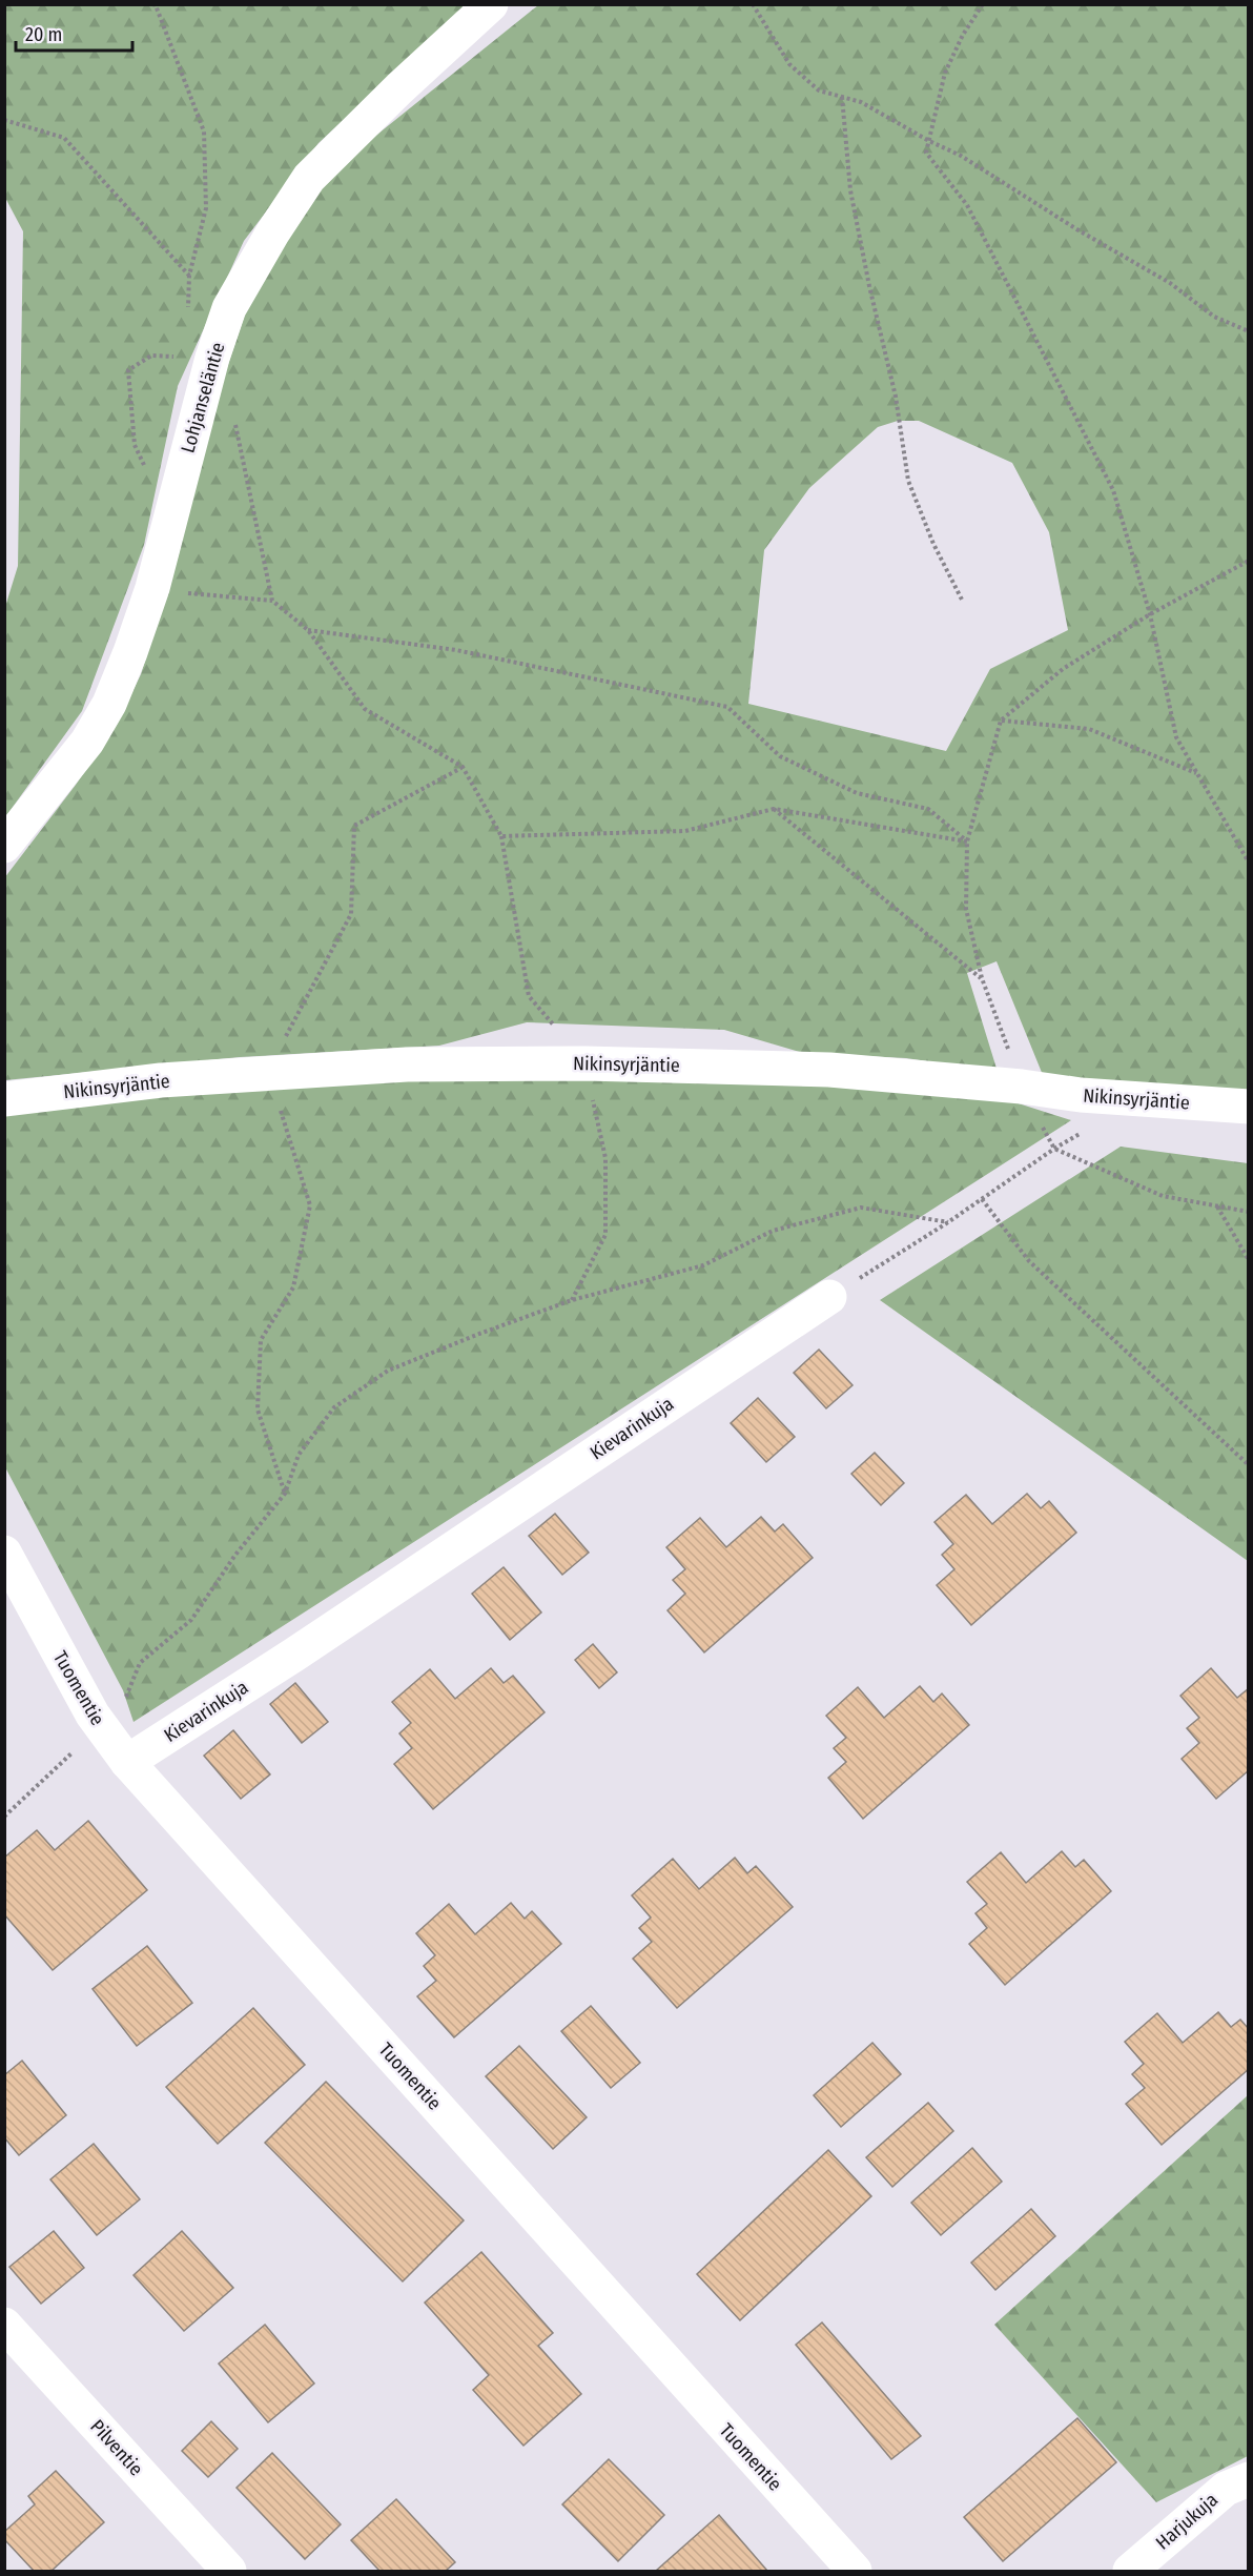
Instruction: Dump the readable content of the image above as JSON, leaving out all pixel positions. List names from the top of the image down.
{
  "streets": {
    "street": [
      "Lohjanseläntie",
      "Nikinsyrjäntie",
      "Kievarinkuja",
      "Tuomentie",
      "Pilventie",
      "Harjukuja"
    ]
  },
  "crossings": [
    ["Kievarinkuja", "Tuomentie"]
  ],
  "scale_bar": "20 m"
}
